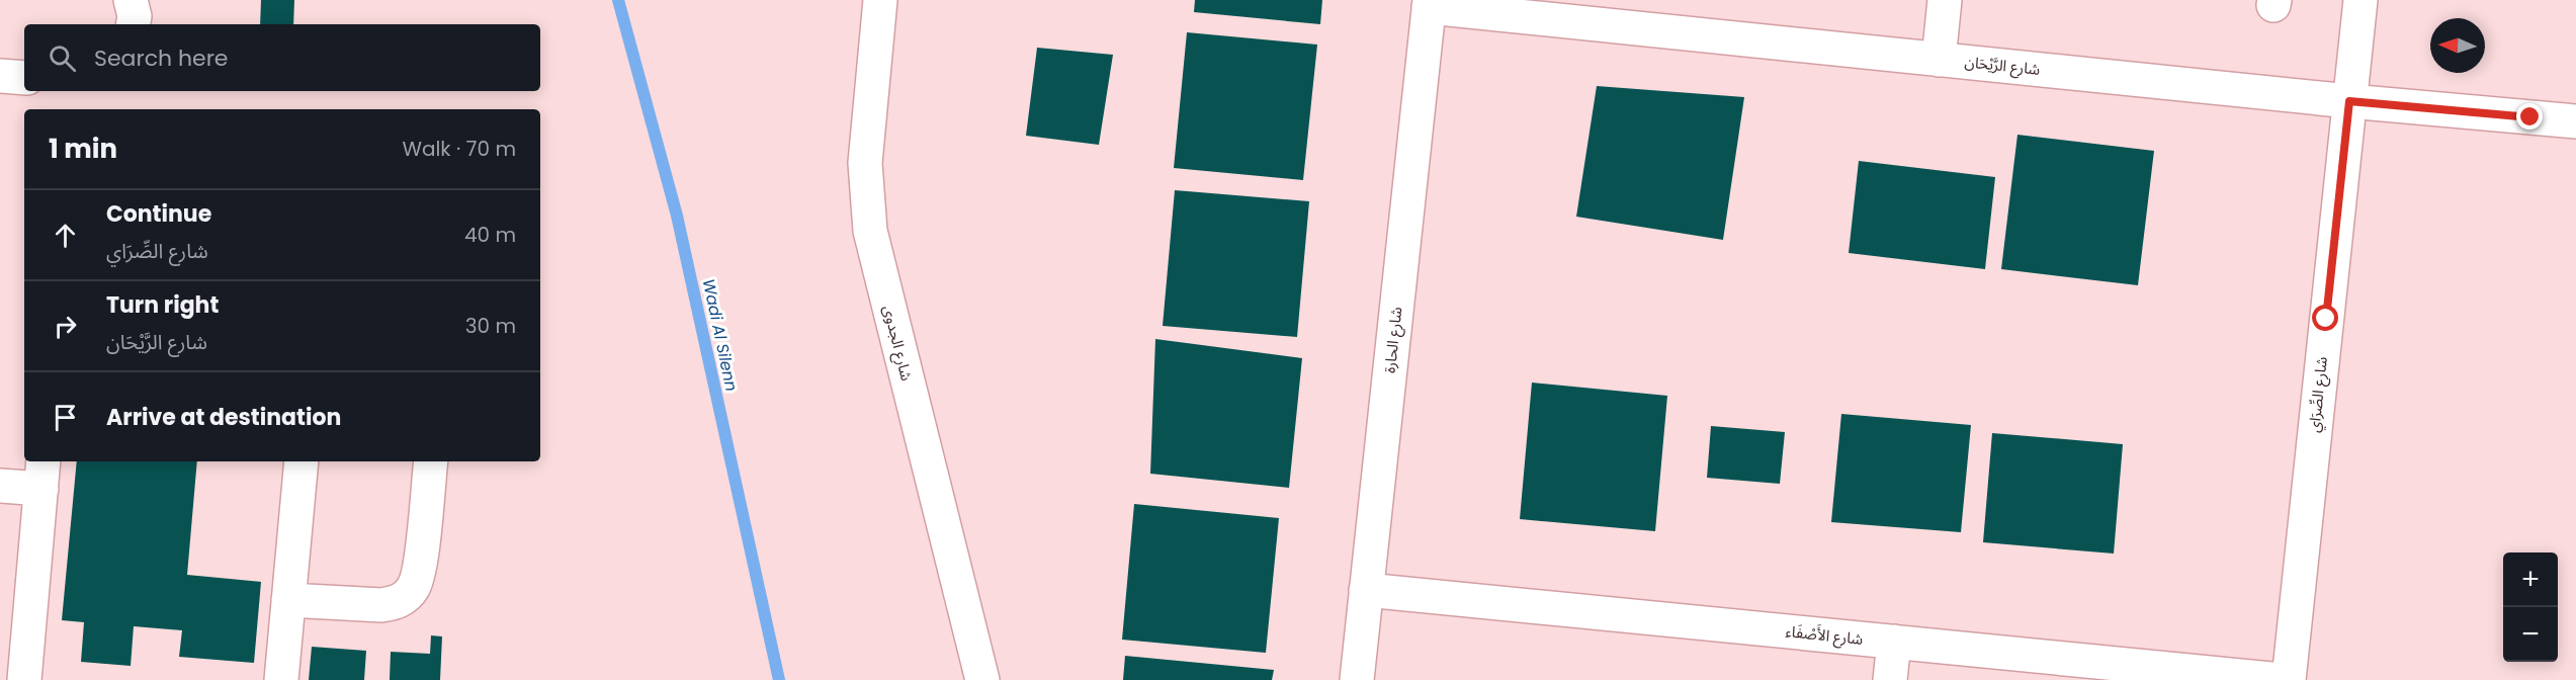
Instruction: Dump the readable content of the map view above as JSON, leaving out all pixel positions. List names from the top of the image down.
{
  "streets": {
    "street": [
      "شارع الرَّيْحَان",
      "شارع الحارة",
      "شارع الجدوى",
      "شارع الصِّرَاي",
      "شارع الأَصْفَاء"
    ]
  },
  "crossings": [
    ["شارع الرَّيْحَان", "شارع الحارة"],
    ["شارع الرَّيْحَان", "شارع الصِّرَاي"],
    ["شارع الحارة", "شارع الأَصْفَاء"]
  ],
  "water": ["Wadi Al Silenn"],
  "north": "left",
  "page": {
    "search": "Search here",
    "heading": ["1 min", "Walk · 70 m"],
    "list": [
      ["Continue", "شارع الصِّرَاي", "40 m"],
      ["Turn right", "شارع الرَّيْحَان", "30 m"],
      "Arrive at destination"
    ],
    "map_buttons": ["+", "−"]
  }
}
